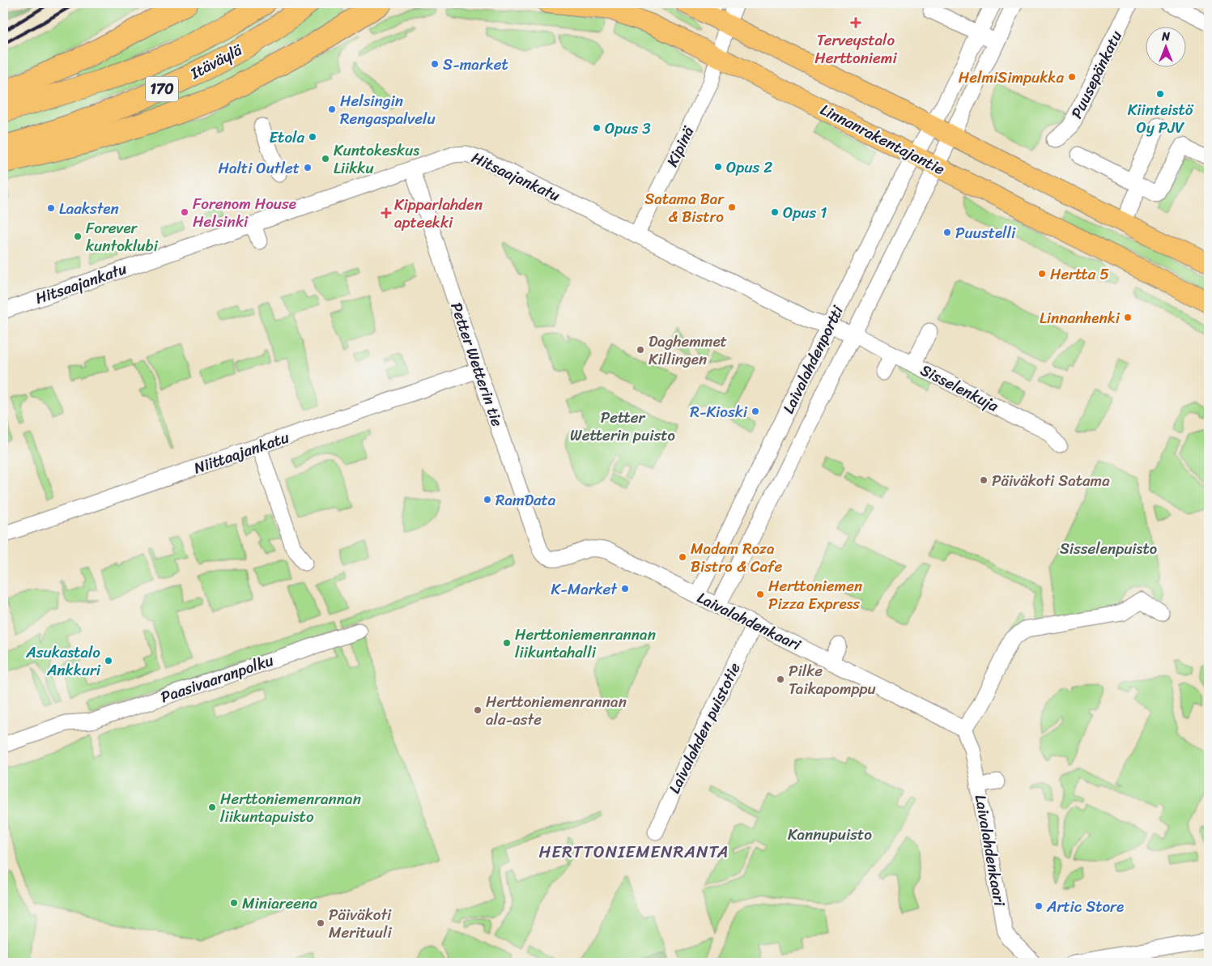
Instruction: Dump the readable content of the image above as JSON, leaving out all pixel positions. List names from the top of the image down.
{
  "streets": {
    "highway": ["Itäväylä", "170"],
    "main road": ["Linnanrakentajantie"],
    "street": [
      "Puusepänkatu",
      "Kipinä",
      "Hitsaajankatu",
      "Laivalahdenportti",
      "Petter Wetterin tie",
      "Sisselenkuja",
      "Niittaajankatu",
      "Laivalahdenkaari",
      "Paasivaaranpolku",
      "Laivalahden puistotie"
    ]
  },
  "crossings": [
    ["Linnanrakentajantie", "Kipinä"],
    ["Linnanrakentajantie", "Laivalahdenportti"],
    ["Kipinä", "Hitsaajankatu"],
    ["Hitsaajankatu", "Laivalahdenportti"],
    ["Hitsaajankatu", "Petter Wetterin tie"],
    ["Hitsaajankatu", "Sisselenkuja"],
    ["Laivalahdenportti", "Sisselenkuja"],
    ["Laivalahdenportti", "Laivalahdenkaari"],
    ["Petter Wetterin tie", "Niittaajankatu"],
    ["Petter Wetterin tie", "Laivalahdenkaari"],
    ["Laivalahdenkaari", "Laivalahden puistotie"]
  ],
  "districts": ["HERTTONIEMENRANTA"],
  "parks": ["Petter Wetterin puisto", "Sisselenpuisto", "Kannupuisto"],
  "places": {
    "health": ["Terveystalo Herttoniemi", "Kipparlahden apteekki"],
    "other": [
      "S-market",
      "HelmiSimpukka",
      "Kiinteistö Oy PJV",
      "Helsingin Rengaspalvelu",
      "Opus 3",
      "Etola",
      "Kuntokeskus Liikku",
      "Opus 2",
      "Halti Outlet",
      "Satama Bar & Bistro",
      "Laaksten",
      "Forenom House Helsinki",
      "Opus 1",
      "Puustelli",
      "Forever kuntoklubi",
      "Hertta 5",
      "Linnanhenki",
      "Daghemmet Killingen",
      "R-Kioski",
      "Päiväkoti Satama",
      "RamData",
      "Madam Roza Bistro & Cafe",
      "K-Market",
      "Herttoniemen Pizza Express",
      "Herttoniemenrannan liikuntahalli",
      "Asukastalo Ankkuri",
      "Pilke Taikapomppu",
      "Herttoniemenrannan ala-aste",
      "Herttoniemenrannan liikuntapuisto",
      "Miniareena",
      "Artic Store",
      "Päiväkoti Merituuli"
    ]
  },
  "north": "top"
}
